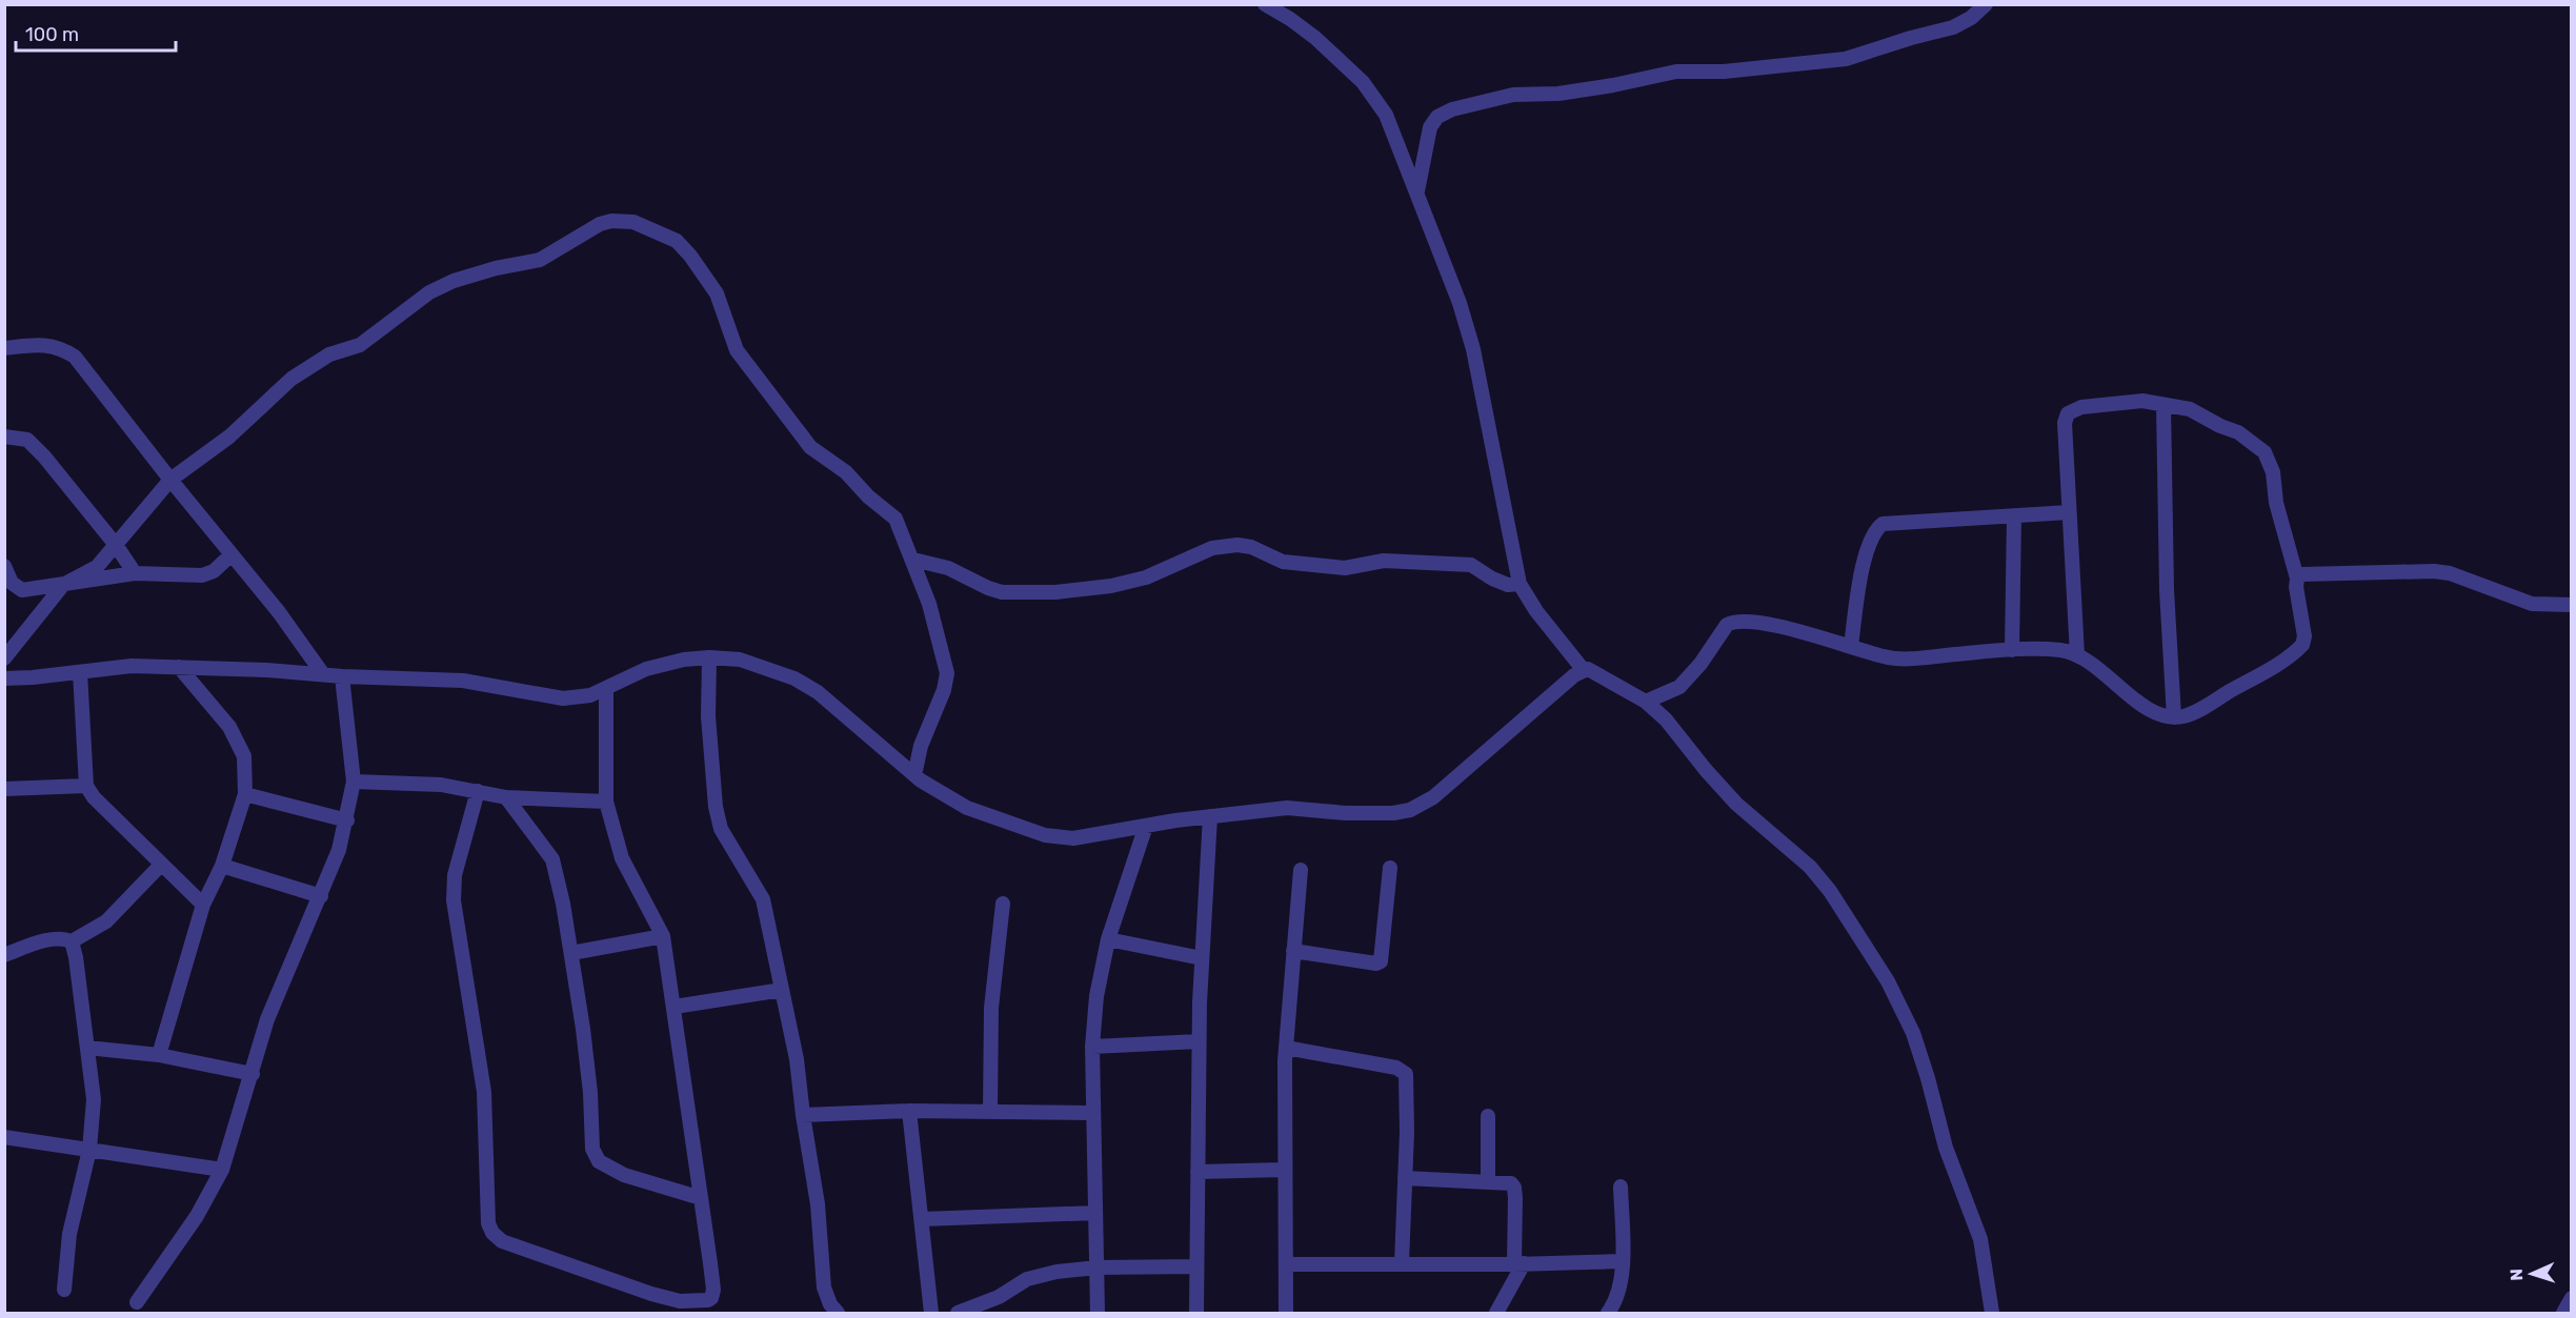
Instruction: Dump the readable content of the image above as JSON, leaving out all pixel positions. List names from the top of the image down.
{
  "scale_bar": "100 m",
  "north": "left"
}
